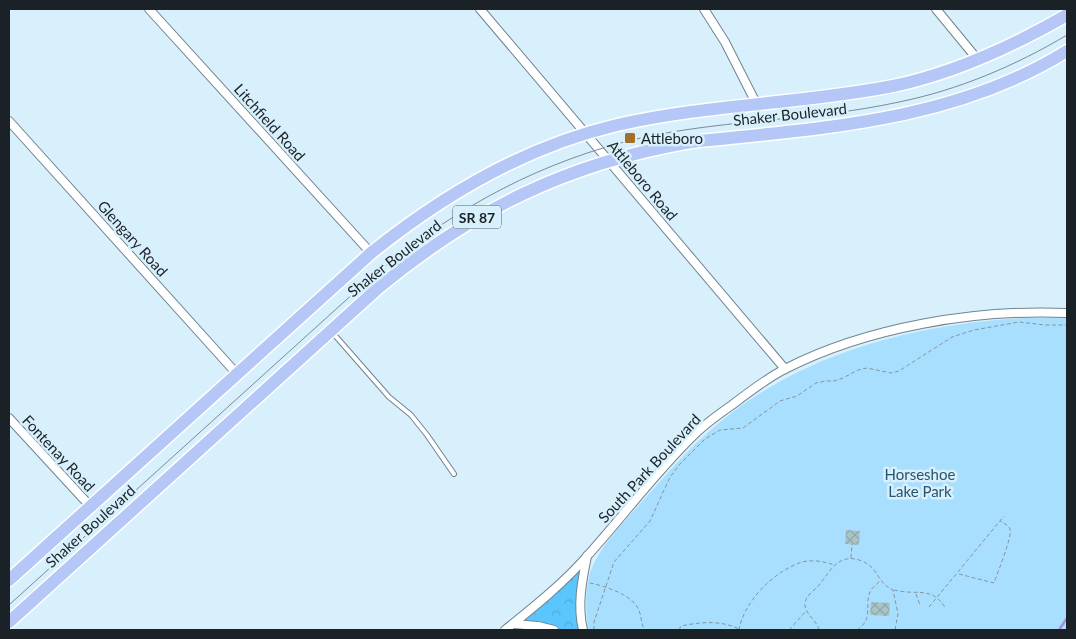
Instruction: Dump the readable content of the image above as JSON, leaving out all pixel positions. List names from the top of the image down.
{
  "streets": {
    "main road": ["Shaker Boulevard", "SR 87"],
    "street": [
      "Litchfield Road",
      "Attleboro Road",
      "Glengary Road",
      "Fontenay Road",
      "South Park Boulevard"
    ]
  },
  "crossings": [
    ["Shaker Boulevard", "Litchfield Road"],
    ["Shaker Boulevard", "Attleboro Road"],
    ["Shaker Boulevard", "Glengary Road"],
    ["Shaker Boulevard", "Fontenay Road"],
    ["Attleboro Road", "South Park Boulevard"]
  ],
  "parks": ["Horseshoe Lake Park"],
  "places": {
    "transit": ["Attleboro"]
  }
}
